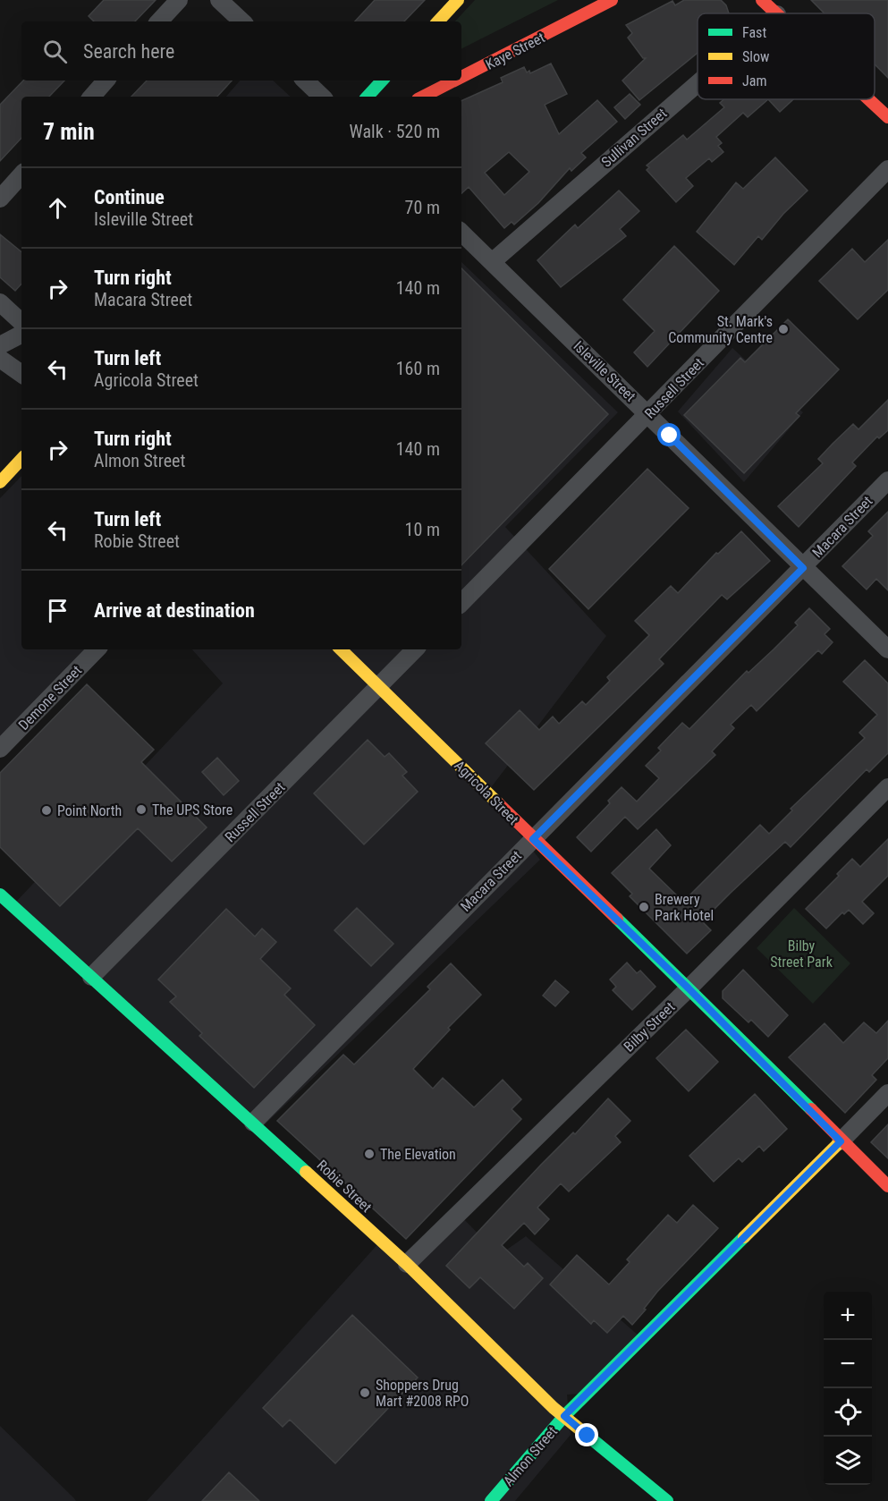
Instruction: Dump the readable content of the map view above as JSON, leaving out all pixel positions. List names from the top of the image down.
{
  "streets": {
    "main road": [
      "Kaye Street",
      "Agricola Street",
      "Robie Street",
      "Almon Street"
    ],
    "street": [
      "Sullivan Street",
      "Isleville Street",
      "Russell Street",
      "Macara Street",
      "Demone Street",
      "Bilby Street"
    ]
  },
  "crossings": [
    ["Sullivan Street", "Isleville Street"],
    ["Isleville Street", "Russell Street"],
    ["Isleville Street", "Macara Street"],
    ["Russell Street", "Agricola Street"],
    ["Russell Street", "Robie Street"],
    ["Macara Street", "Agricola Street"],
    ["Macara Street", "Robie Street"],
    ["Agricola Street", "Bilby Street"],
    ["Agricola Street", "Almon Street"],
    ["Bilby Street", "Robie Street"],
    ["Robie Street", "Almon Street"]
  ],
  "parks": ["Bilby Street Park"],
  "places": [
    "St. Mark's Community Centre",
    "The UPS Store",
    "Point North",
    "Brewery Park Hotel",
    "The Elevation",
    "Shoppers Drug Mart #2008 RPO"
  ],
  "legend": ["Fast", "Slow", "Jam"],
  "page": {
    "search": "Search here",
    "heading": ["7 min", "Walk · 520 m"],
    "list": [
      ["Continue", "Isleville Street", "70 m"],
      ["Turn right", "Macara Street", "140 m"],
      ["Turn left", "Agricola Street", "160 m"],
      ["Turn right", "Almon Street", "140 m"],
      ["Turn left", "Robie Street", "10 m"],
      "Arrive at destination"
    ],
    "map_buttons": ["+", "−"]
  }
}
